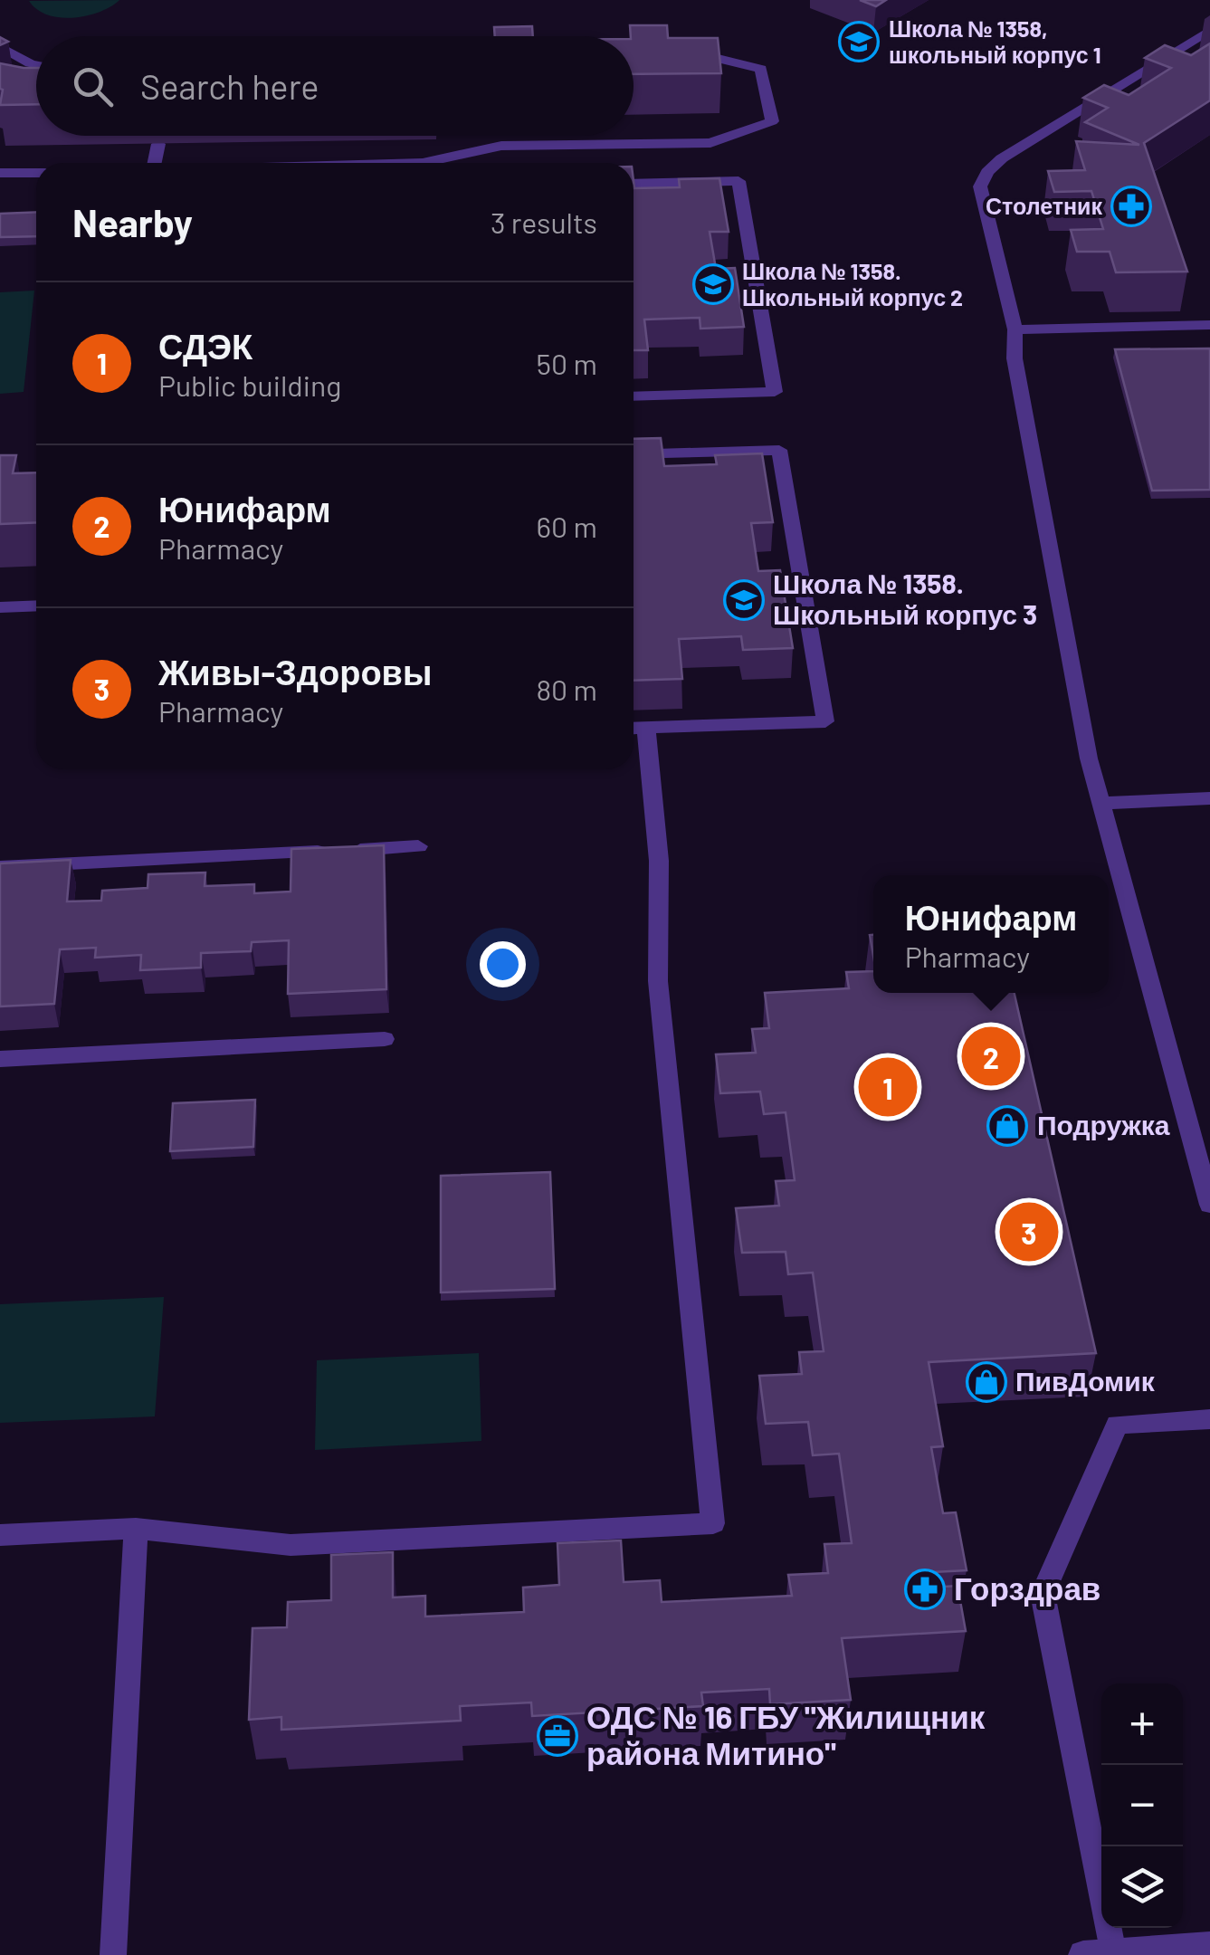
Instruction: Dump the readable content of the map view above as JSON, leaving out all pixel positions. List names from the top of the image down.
{
  "places": {
    "school or university": ["Школа № 1358, школьный корпус 1", "Школа № 1358. Школьный корпус 2", "Школа № 1358. Школьный корпус 3"],
    "pharmacy": ["Столетник", "Горздрав"],
    "shop": ["Подружка", "ПивДомик"],
    "office": ["ОДС № 16 ГБУ \"Жилищник района Митино\""]
  },
  "page": {
    "search": "Search here",
    "heading": ["Nearby", "3 results"],
    "list": [
      {
        "mark": "1",
        "name": "СДЭК",
        "note": "Public building",
        "value": "50 m"
      },
      {
        "mark": "2",
        "name": "Юнифарм",
        "note": "Pharmacy",
        "value": "60 m"
      },
      {
        "mark": "3",
        "name": "Живы-Здоровы",
        "note": "Pharmacy",
        "value": "80 m"
      }
    ],
    "popup": ["Юнифарм", "Pharmacy"],
    "pins": ["2", "1", "3"],
    "map_buttons": ["+", "−"]
  }
}
